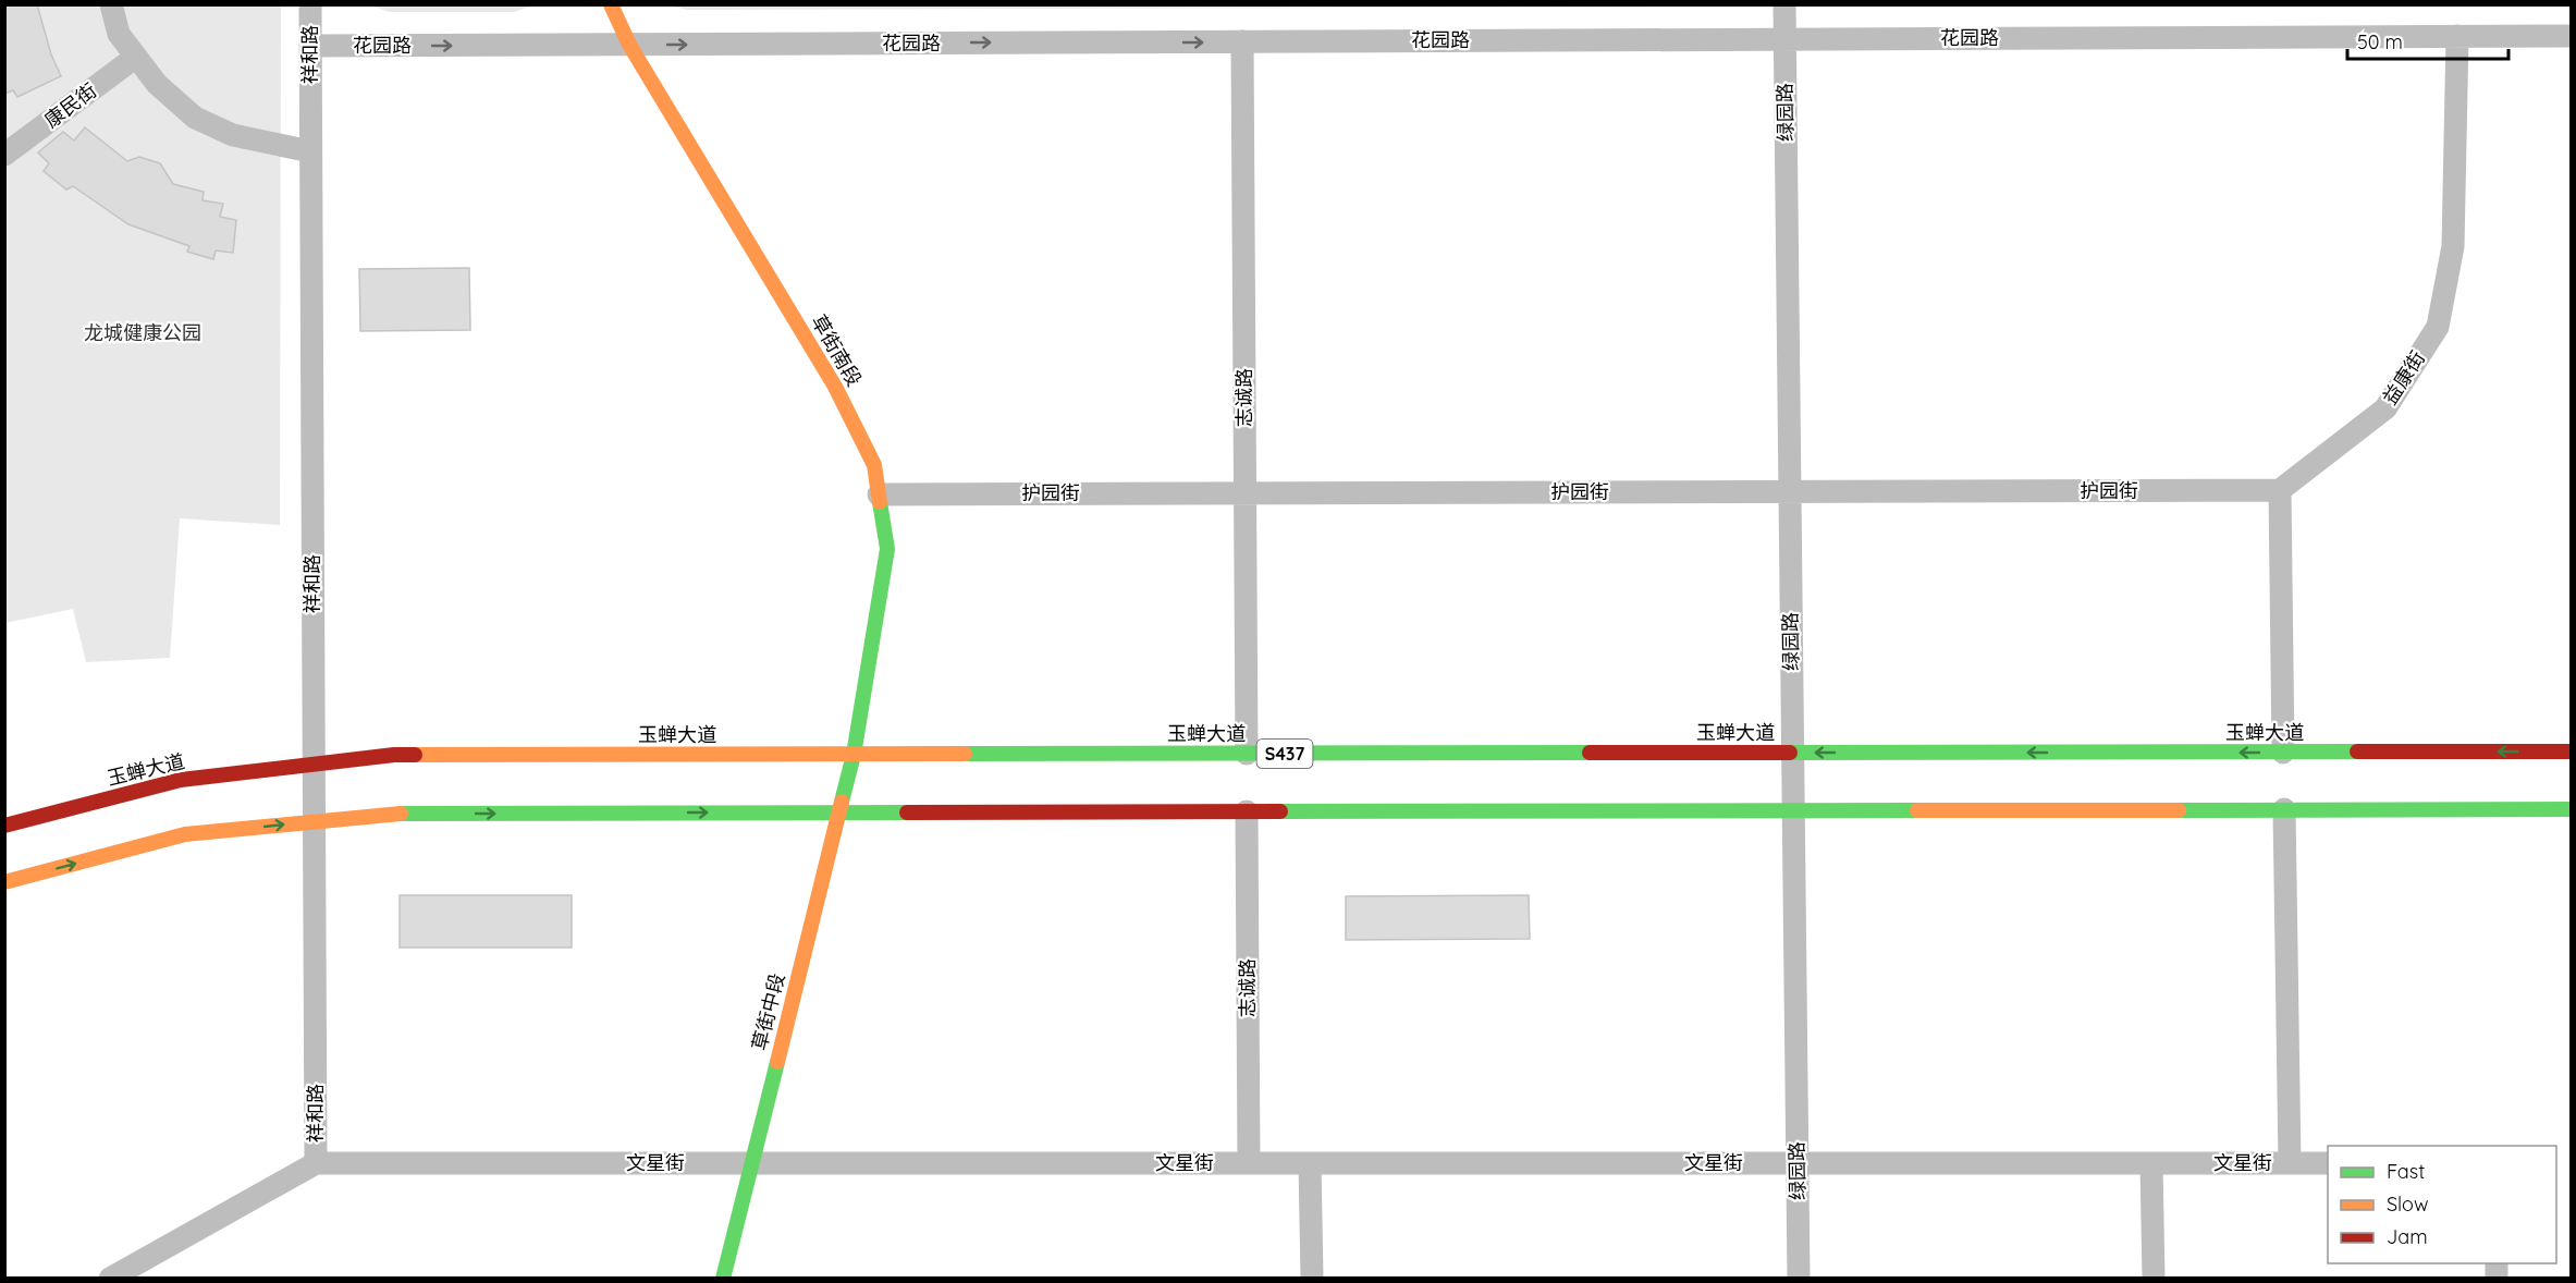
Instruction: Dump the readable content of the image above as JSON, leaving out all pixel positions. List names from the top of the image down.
{
  "streets": {
    "main road": [
      "草街南段",
      "玉蝉大道",
      "S437",
      "草街中段"
    ],
    "street": [
      "花园路",
      "祥和路",
      "康民街",
      "绿园路",
      "益康街",
      "志诚路",
      "护园街",
      "文星街"
    ]
  },
  "crossings": [
    ["花园路", "祥和路"],
    ["花园路", "绿园路"],
    ["花园路", "草街南段"],
    ["花园路", "益康街"],
    ["花园路", "志诚路"],
    ["祥和路", "玉蝉大道"],
    ["祥和路", "文星街"],
    ["绿园路", "护园街"],
    ["绿园路", "玉蝉大道"],
    ["绿园路", "文星街"],
    ["草街南段", "护园街"],
    ["草街南段", "玉蝉大道"],
    ["草街南段", "草街中段"],
    ["益康街", "护园街"],
    ["志诚路", "护园街"],
    ["志诚路", "玉蝉大道"],
    ["志诚路", "文星街"],
    ["玉蝉大道", "草街中段"],
    ["草街中段", "文星街"]
  ],
  "one_way": ["花园路"],
  "parks": ["龙城健康公园"],
  "legend": ["Fast", "Slow", "Jam"],
  "scale_bar": "50 m"
}
